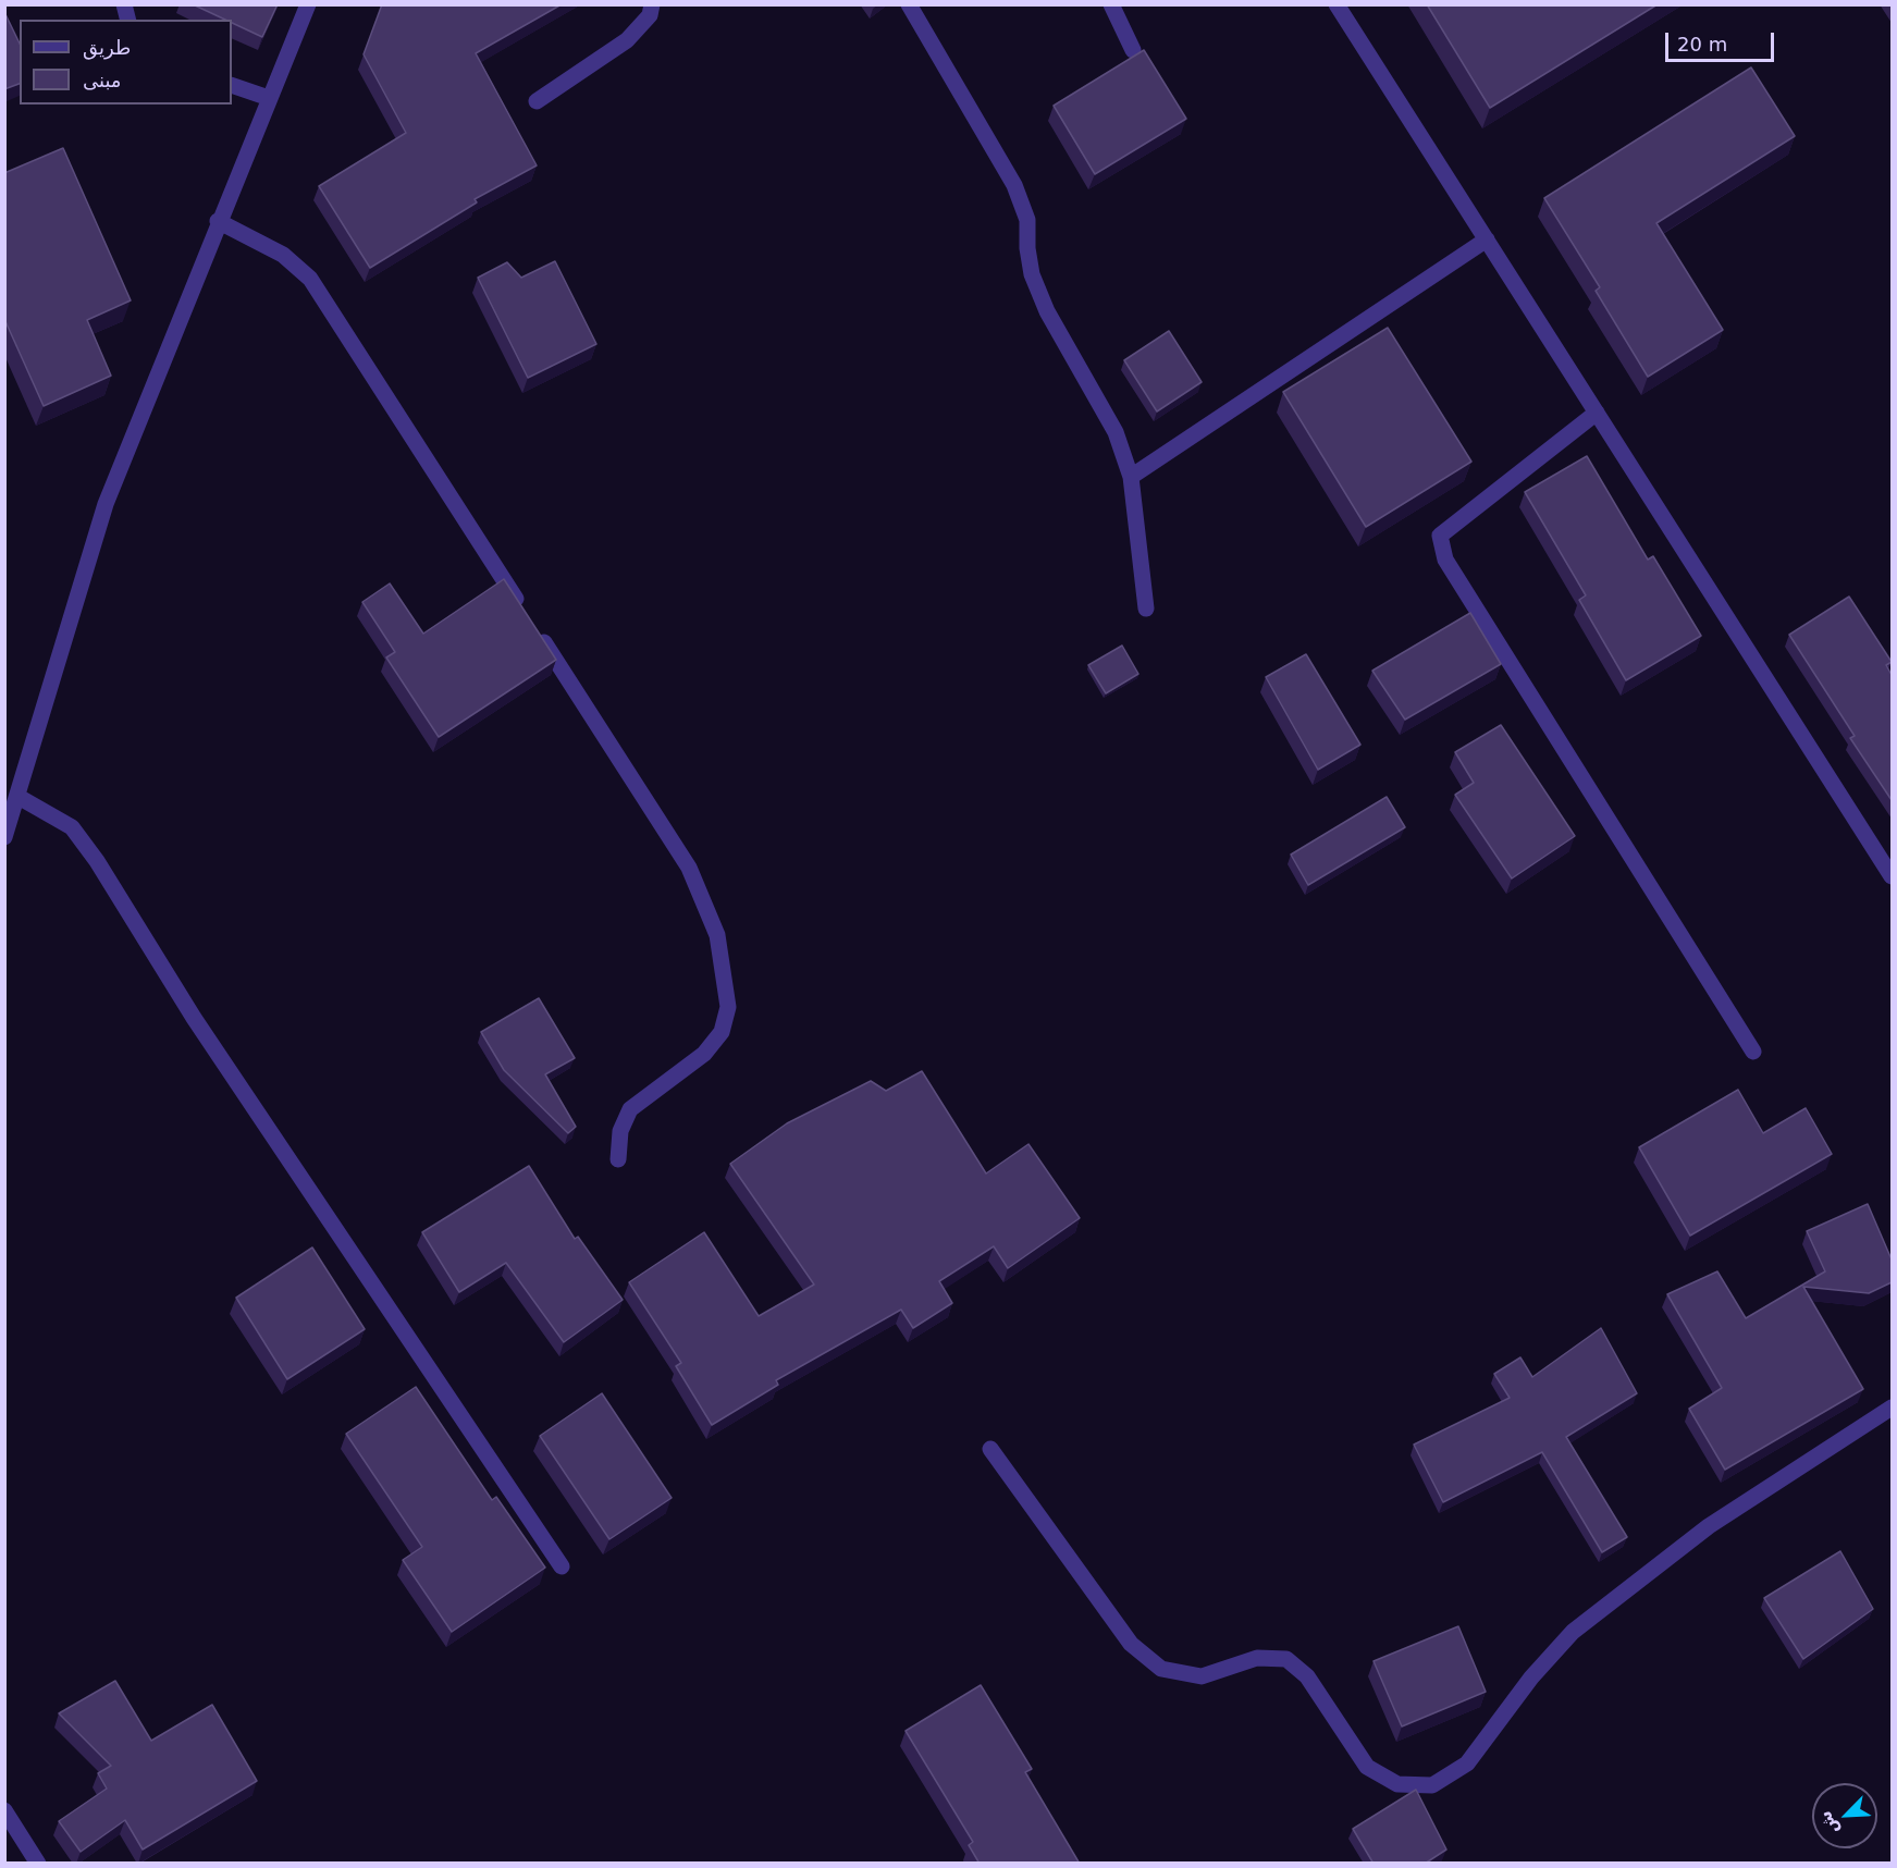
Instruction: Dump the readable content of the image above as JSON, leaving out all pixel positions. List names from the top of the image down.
{
  "legend": ["طريق", "مبنى"],
  "scale_bar": "20 m",
  "north": "bottom left"
}
